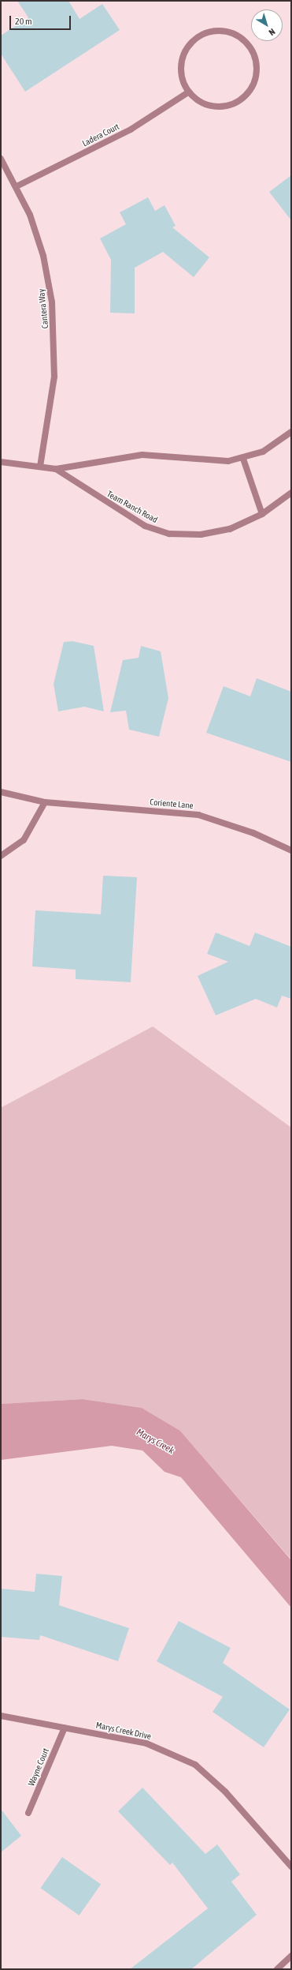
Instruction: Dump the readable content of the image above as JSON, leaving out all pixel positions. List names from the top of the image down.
{
  "streets": {
    "street": [
      "Ladera Court",
      "Cantera Way",
      "Team Ranch Road",
      "Coriente Lane",
      "Marys Creek Drive",
      "Wayne Court"
    ]
  },
  "crossings": [
    ["Ladera Court", "Cantera Way"],
    ["Cantera Way", "Team Ranch Road"],
    ["Marys Creek Drive", "Wayne Court"]
  ],
  "water": ["Marys Creek"],
  "scale_bar": "20 m",
  "north": "bottom right"
}
